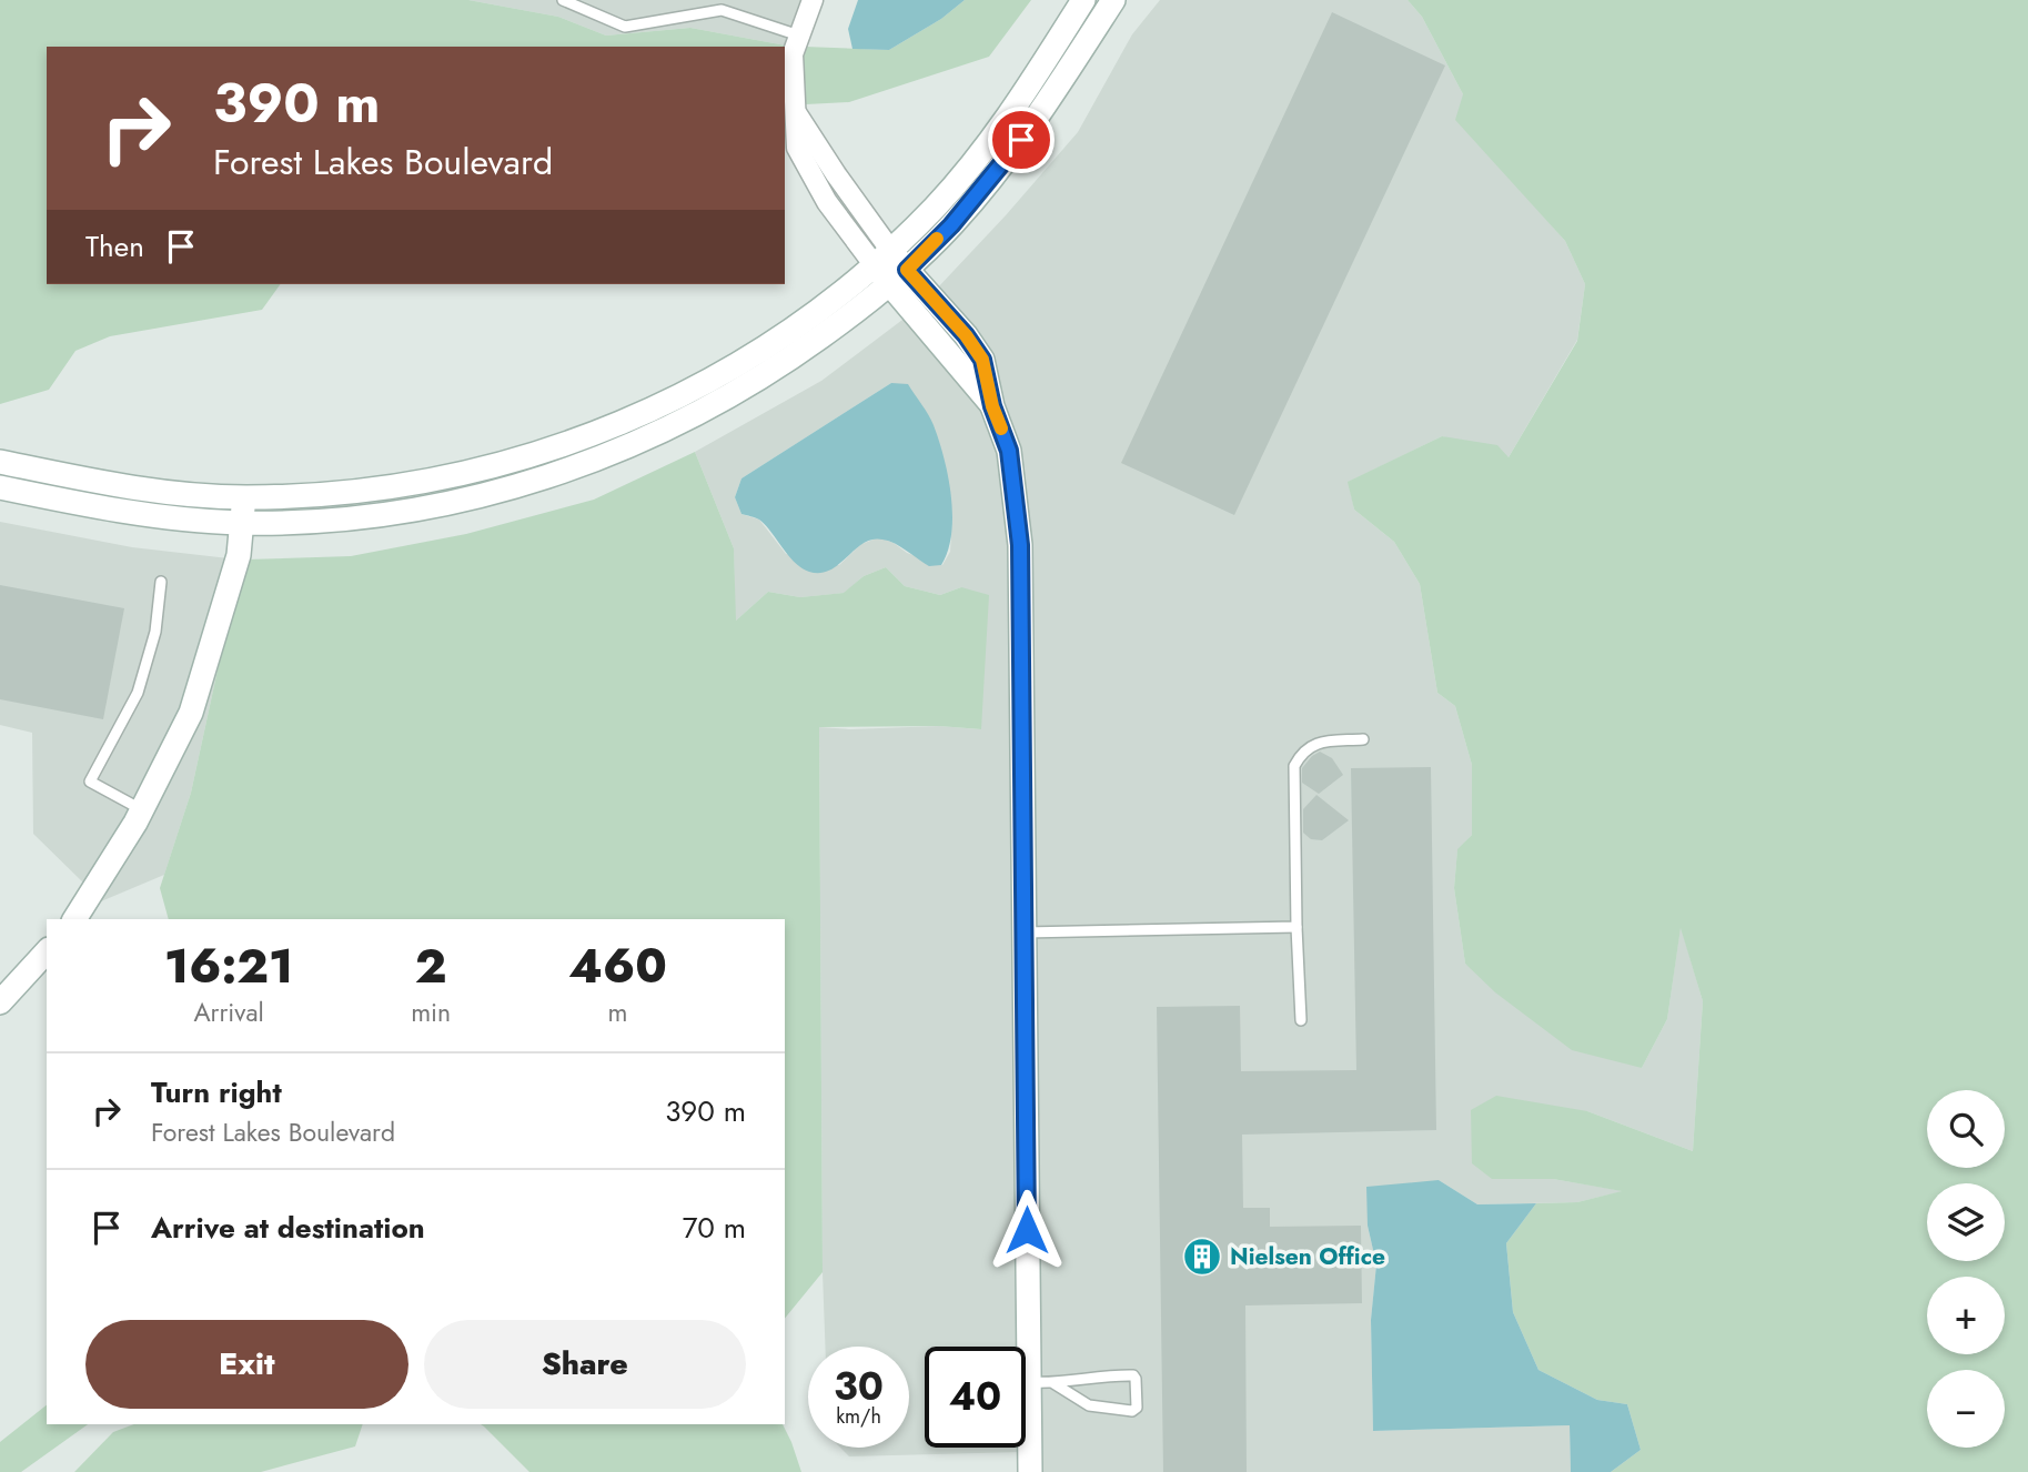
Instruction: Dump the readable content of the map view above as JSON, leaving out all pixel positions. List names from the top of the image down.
{
  "places": {
    "building": ["Nielsen Office"]
  },
  "page": {
    "turn": ["390 m", "Forest Lakes Boulevard"],
    "then": "Then",
    "eta": [
      "16:21",
      "Arrival",
      "2",
      "min",
      "460",
      "m"
    ],
    "list": [
      {
        "name": "Turn right",
        "note": "Forest Lakes Boulevard",
        "value": "390 m"
      },
      {
        "name": "Arrive at destination",
        "value": "70 m"
      }
    ],
    "map_buttons": ["+", "−"],
    "buttons": ["Exit", "Share"],
    "speed": "30 km/h",
    "limit": "40"
  }
}
